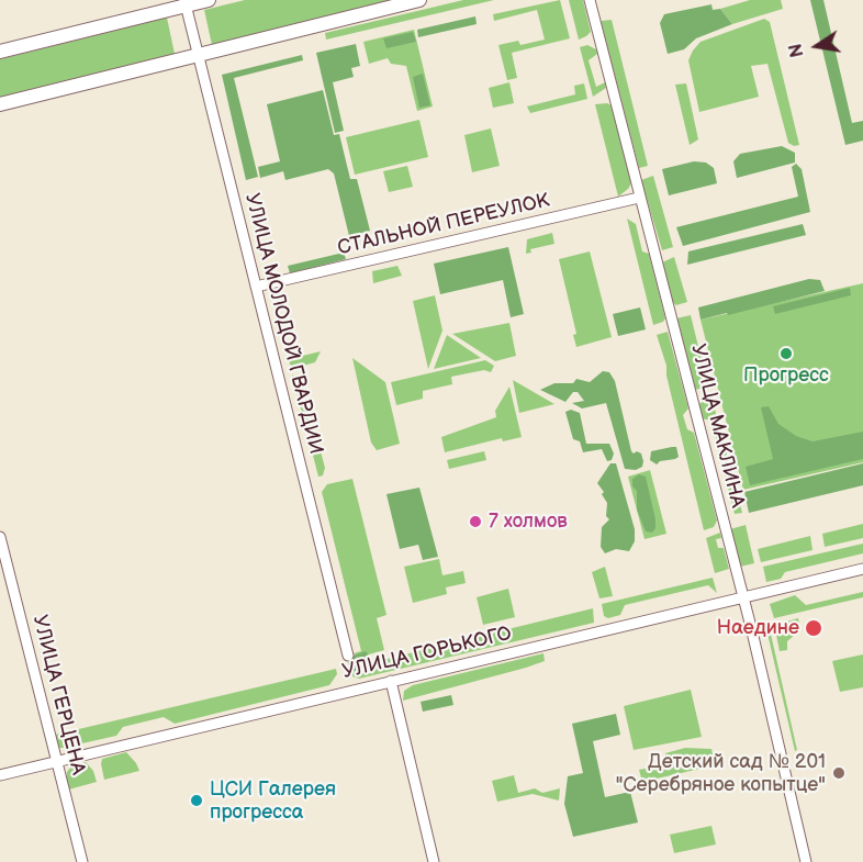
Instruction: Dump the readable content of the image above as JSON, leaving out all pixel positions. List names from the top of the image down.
{
  "streets": {
    "street": [
      "СТАЛЬНОЙ ПЕРЕУЛОК",
      "УЛИЦА МОЛОДОЙ ГВАРДИИ",
      "УЛИЦА МАКЛИНА",
      "УЛИЦА ГОРЬКОГО",
      "УЛИЦА ГЕРЦЕНА"
    ]
  },
  "crossings": [
    ["СТАЛЬНОЙ ПЕРЕУЛОК", "УЛИЦА МОЛОДОЙ ГВАРДИИ"],
    ["СТАЛЬНОЙ ПЕРЕУЛОК", "УЛИЦА МАКЛИНА"],
    ["УЛИЦА МАКЛИНА", "УЛИЦА ГОРЬКОГО"],
    ["УЛИЦА ГОРЬКОГО", "УЛИЦА ГЕРЦЕНА"]
  ],
  "places": [
    "Прогресс",
    "7 холмов",
    "Наедине",
    "Детский сад № 201 \"Серебряное копытце\"",
    "ЦСИ Галерея прогресса"
  ],
  "north": "left"
}
